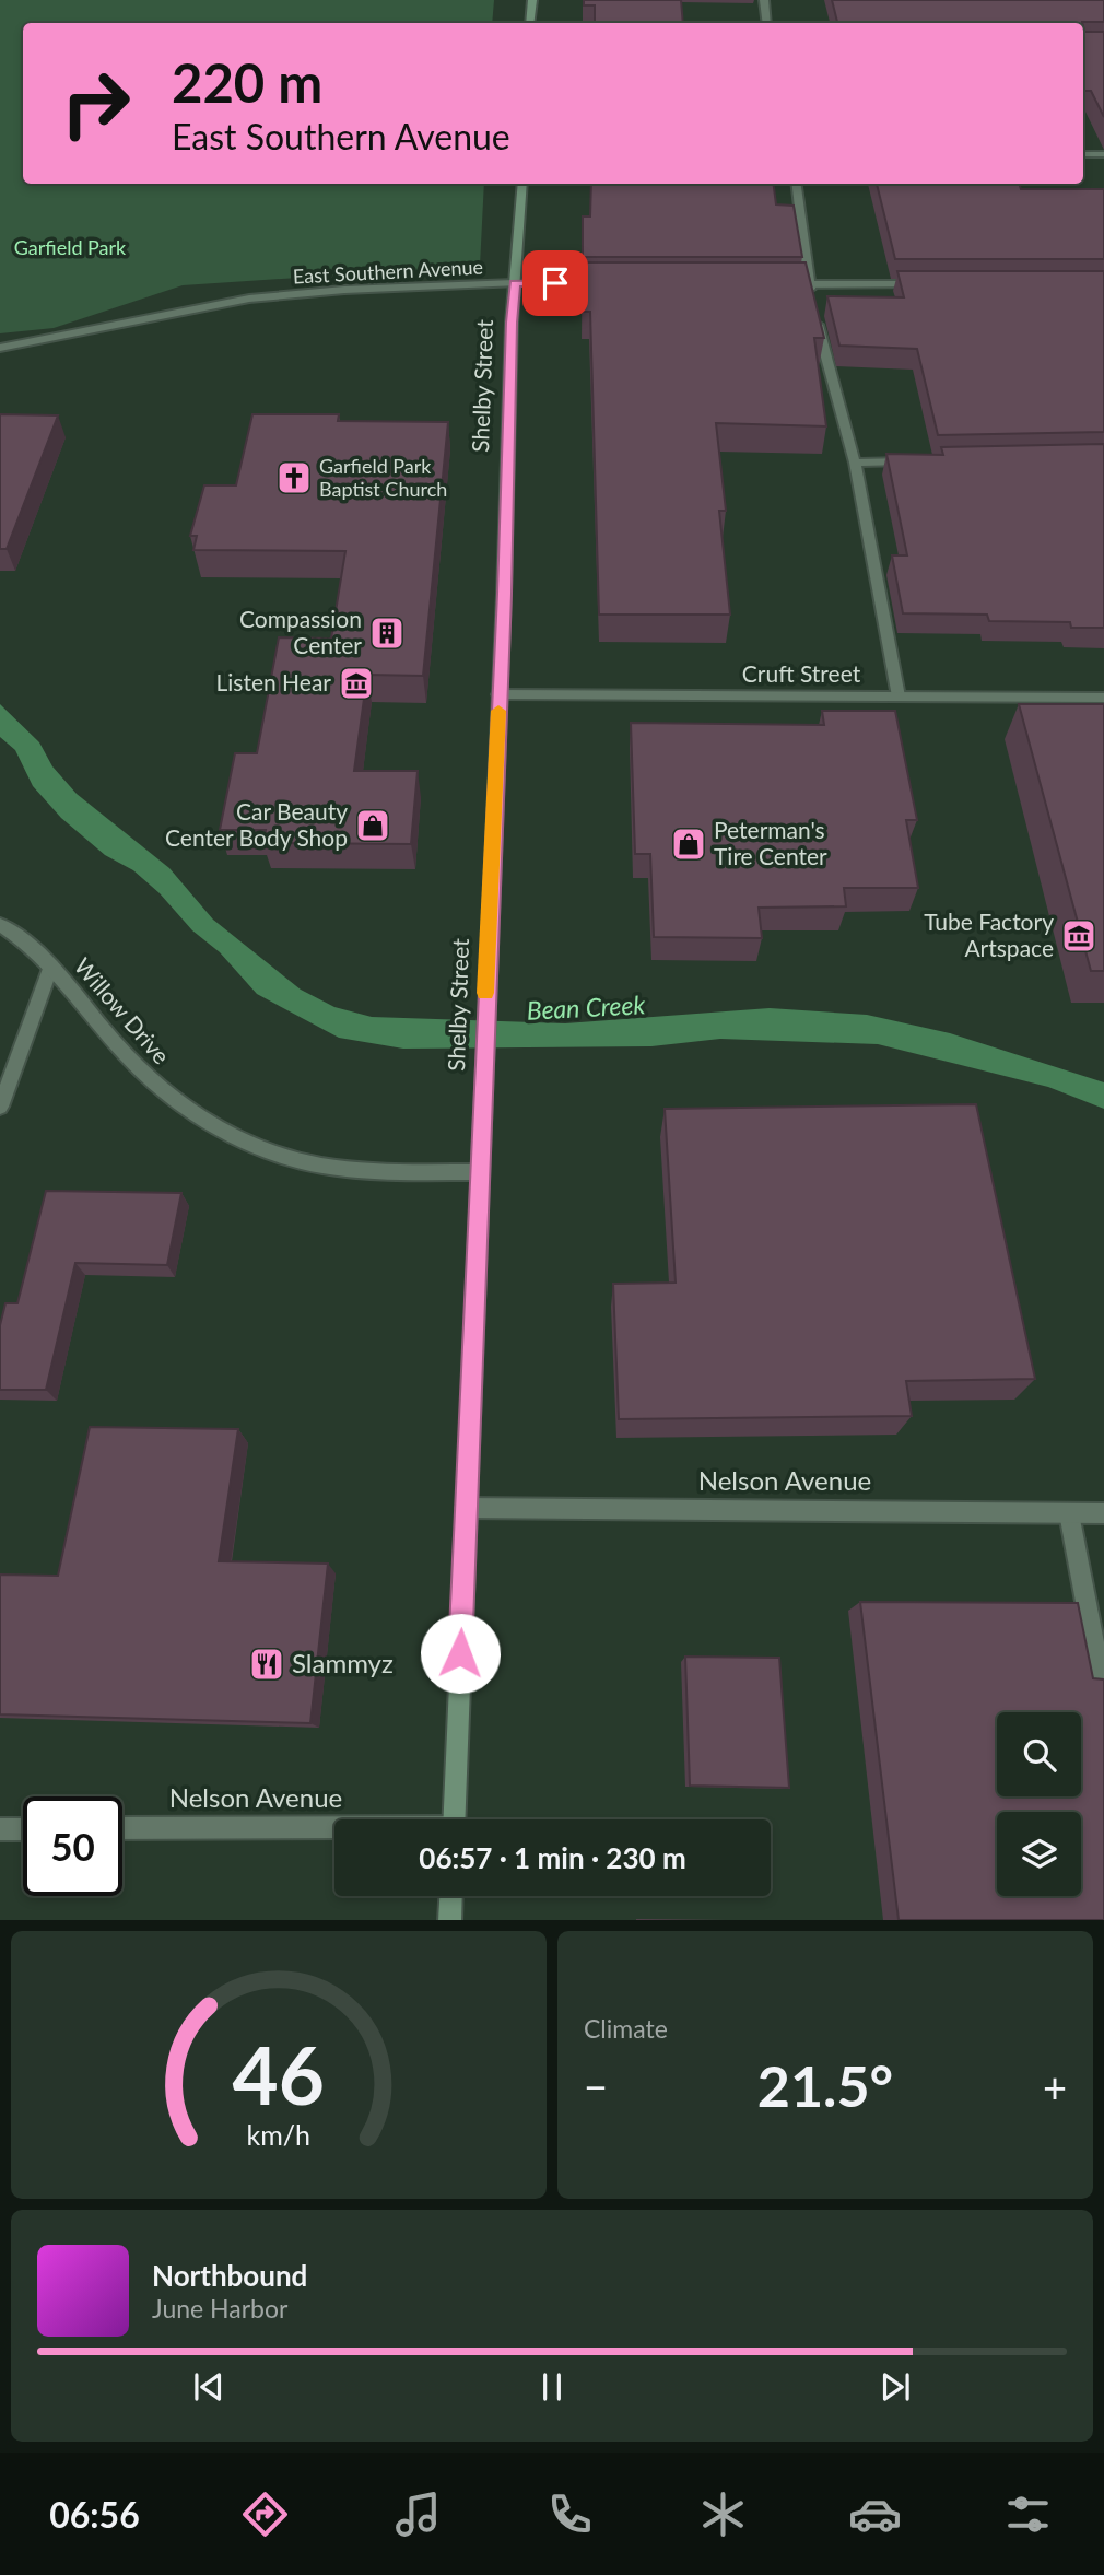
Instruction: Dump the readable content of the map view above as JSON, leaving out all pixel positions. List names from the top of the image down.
{
  "streets": {
    "main road": ["Shelby Street"],
    "street": [
      "East Southern Avenue",
      "Cruft Street",
      "Willow Drive",
      "Nelson Avenue"
    ]
  },
  "crossings": [
    ["East Southern Avenue", "Shelby Street"],
    ["Shelby Street", "Cruft Street"],
    ["Shelby Street", "Willow Drive"],
    ["Shelby Street", "Nelson Avenue"]
  ],
  "water": ["Bean Creek"],
  "parks": ["Garfield Park"],
  "places": {
    "church": ["Garfield Park Baptist Church"],
    "building": ["Compassion Center"],
    "museum": ["Listen Hear", "Tube Factory Artspace"],
    "shop": ["Car Beauty Center Body Shop", "Peterman's Tire Center"],
    "restaurant": ["Slammyz"]
  },
  "page": {
    "turn": ["220 m", "East Southern Avenue"],
    "limit": "50",
    "trip": "06:57 · 1 min · 230 m",
    "tile": "Climate",
    "heat": ["−", "21.5°", "+"],
    "song": ["Northbound", "June Harbor"],
    "tabs": "06:56",
    "gauge": ["46", "km/h"]
  }
}
